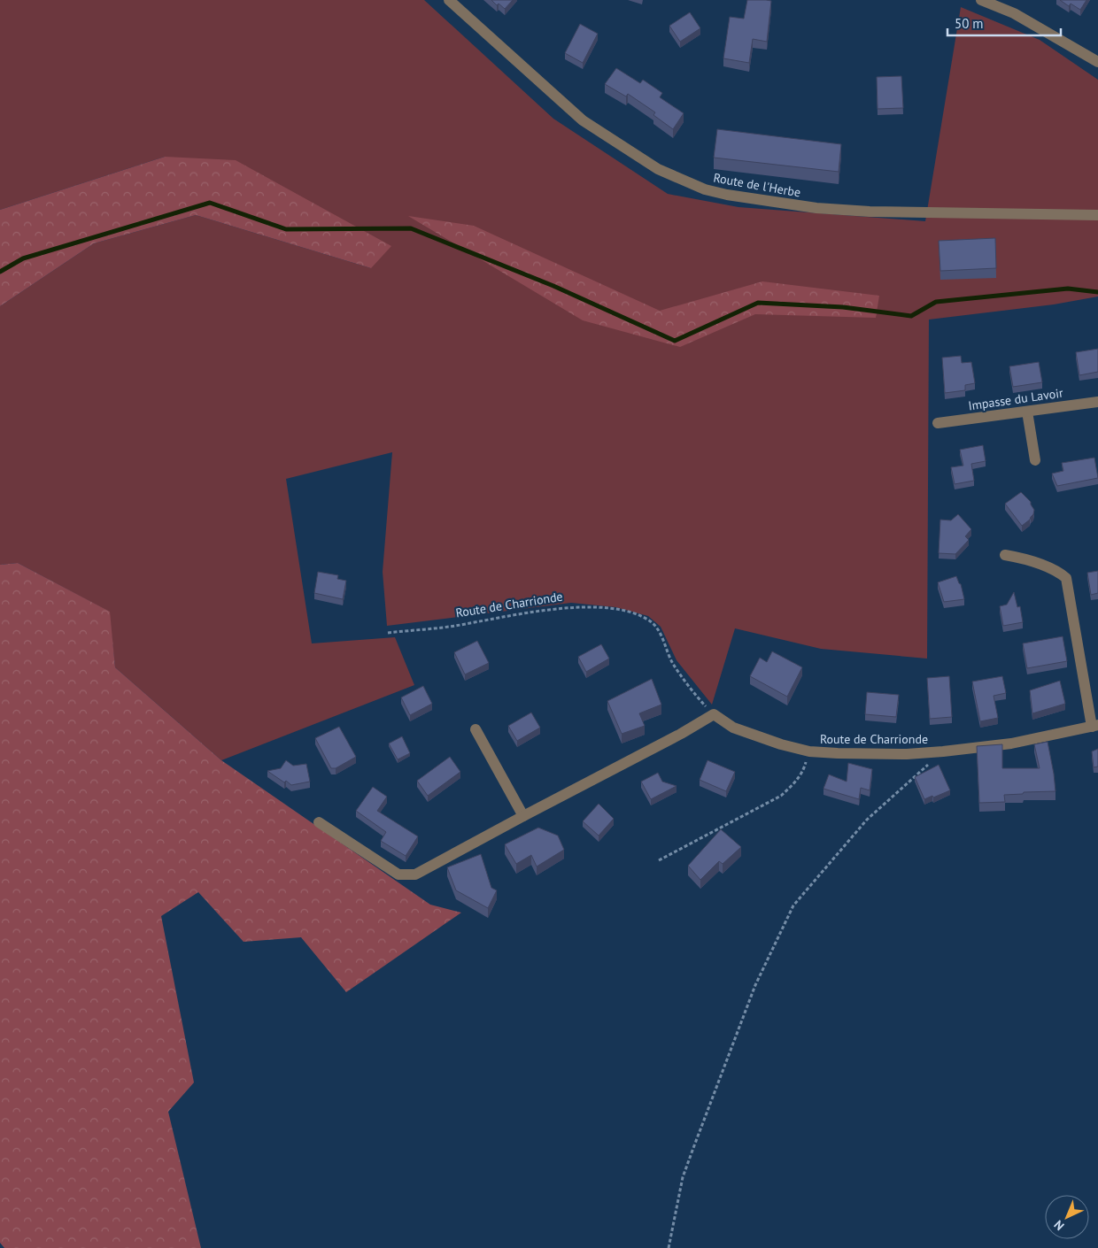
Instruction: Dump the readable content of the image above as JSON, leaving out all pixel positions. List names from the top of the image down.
{
  "streets": {
    "street": ["Route de l'Herbe", "Impasse du Lavoir", "Route de Charrionde"]
  },
  "scale_bar": "50 m",
  "north": "bottom left"
}
